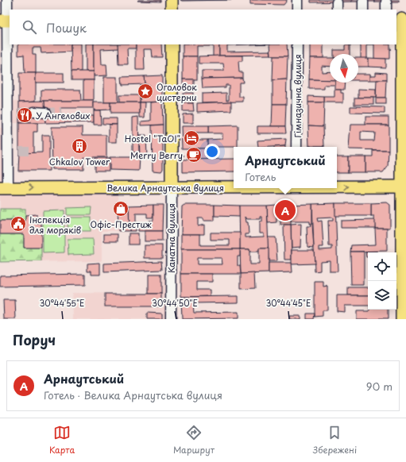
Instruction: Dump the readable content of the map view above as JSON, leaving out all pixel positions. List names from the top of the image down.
{
  "streets": {
    "main road": ["Велика Арнаутська вулиця", "Канатна вулиця"],
    "street": ["Гімназична вулиця"]
  },
  "crossings": [
    ["Велика Арнаутська вулиця", "Канатна вулиця"]
  ],
  "one_way": ["Велика Арнаутська вулиця"],
  "places": {
    "place": ["Оголовок цистерни"],
    "restaurant": ["У Ангелових"],
    "hotel": ["Hostel \"TaOI\""],
    "building": ["Chkalov Tower"],
    "cafe": ["Merry Berry"],
    "shop": ["Офіс-Престиж"],
    "public building": ["Інспекція для моряків"]
  },
  "north": "bottom",
  "page": {
    "search": "Пошук",
    "popup": ["Арнаутський", "Готель"],
    "pins": "A",
    "heading": "Поруч",
    "list": [
      {
        "mark": "A",
        "name": "Арнаутський",
        "note": "Готель · Велика Арнаутська вулиця",
        "value": "90 m"
      }
    ],
    "nav": ["Карта", "Маршрут", "Збережені"]
  },
  "coordinates": ["30°44'55\"E", "30°44'50\"E", "30°44'45\"E"]
}
